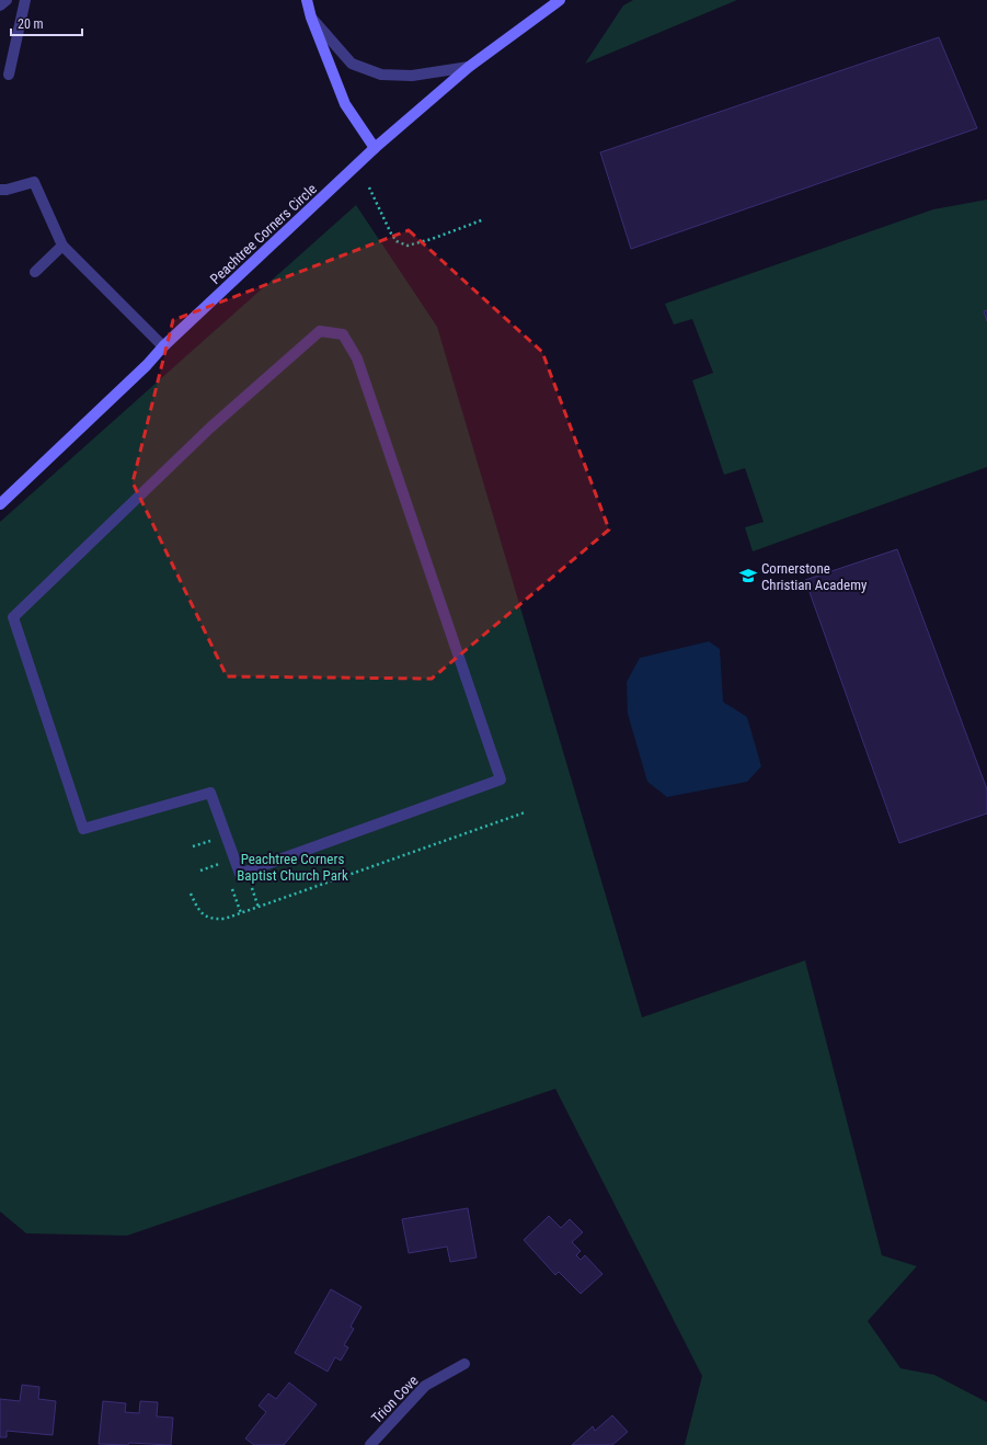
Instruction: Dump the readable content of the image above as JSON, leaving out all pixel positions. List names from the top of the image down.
{
  "streets": {
    "street": ["Peachtree Corners Circle", "Trion Cove"]
  },
  "parks": ["Peachtree Corners Baptist Church Park"],
  "places": {
    "school or university": ["Cornerstone Christian Academy"]
  },
  "scale_bar": "20 m"
}
